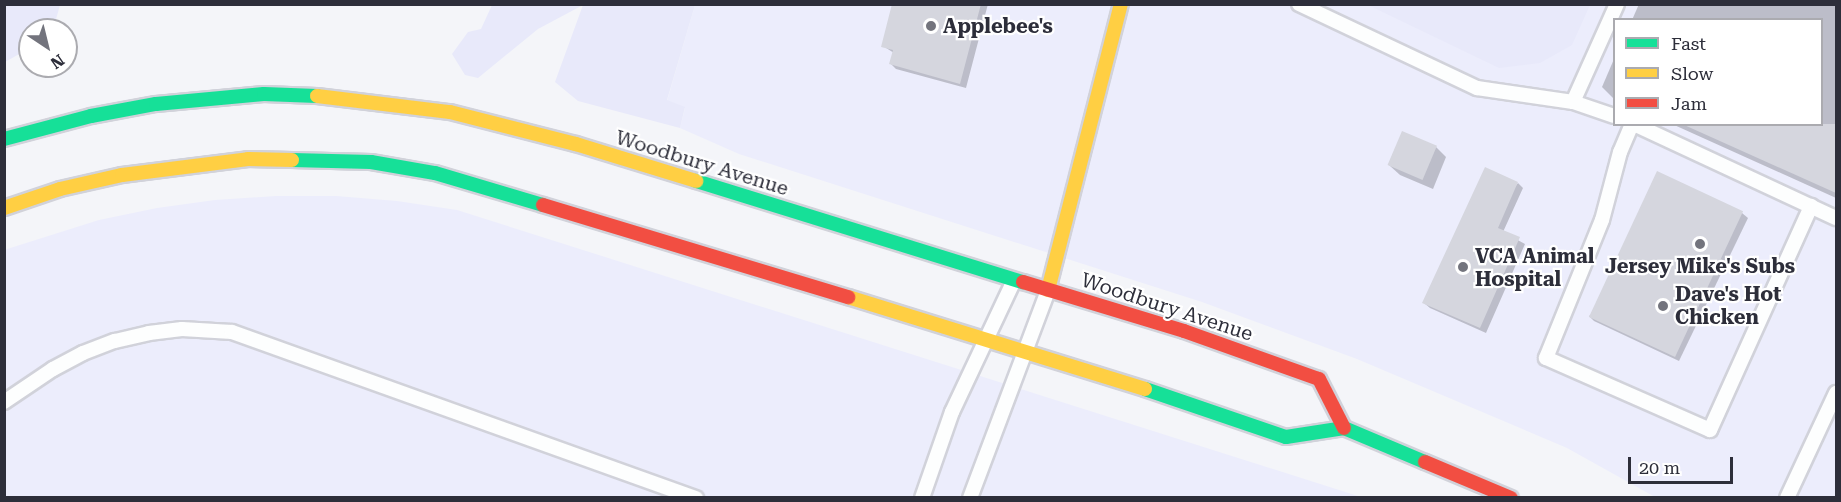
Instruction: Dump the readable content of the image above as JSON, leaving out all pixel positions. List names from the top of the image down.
{
  "streets": {
    "main road": ["Woodbury Avenue"]
  },
  "places": [
    "Applebee's",
    "Jersey Mike's Subs",
    "VCA Animal Hospital",
    "Dave's Hot Chicken"
  ],
  "legend": ["Fast", "Slow", "Jam"],
  "scale_bar": "20 m",
  "north": "bottom right"
}
